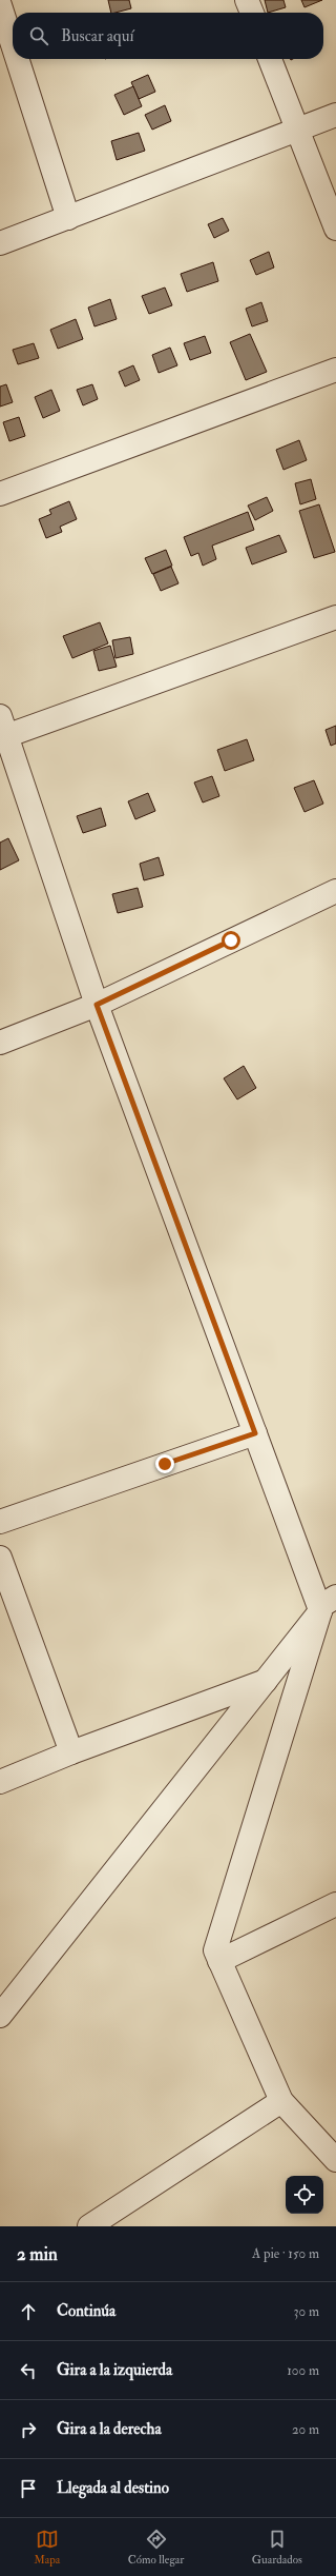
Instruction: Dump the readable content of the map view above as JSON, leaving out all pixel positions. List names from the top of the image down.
{
  "page": {
    "search": "Buscar aquí",
    "heading": ["2 min", "A pie · 150 m"],
    "list": [
      ["Continúa", "30 m"],
      ["Gira a la izquierda", "100 m"],
      ["Gira a la derecha", "20 m"],
      "Llegada al destino"
    ],
    "nav": ["Mapa", "Cómo llegar", "Guardados"]
  }
}
